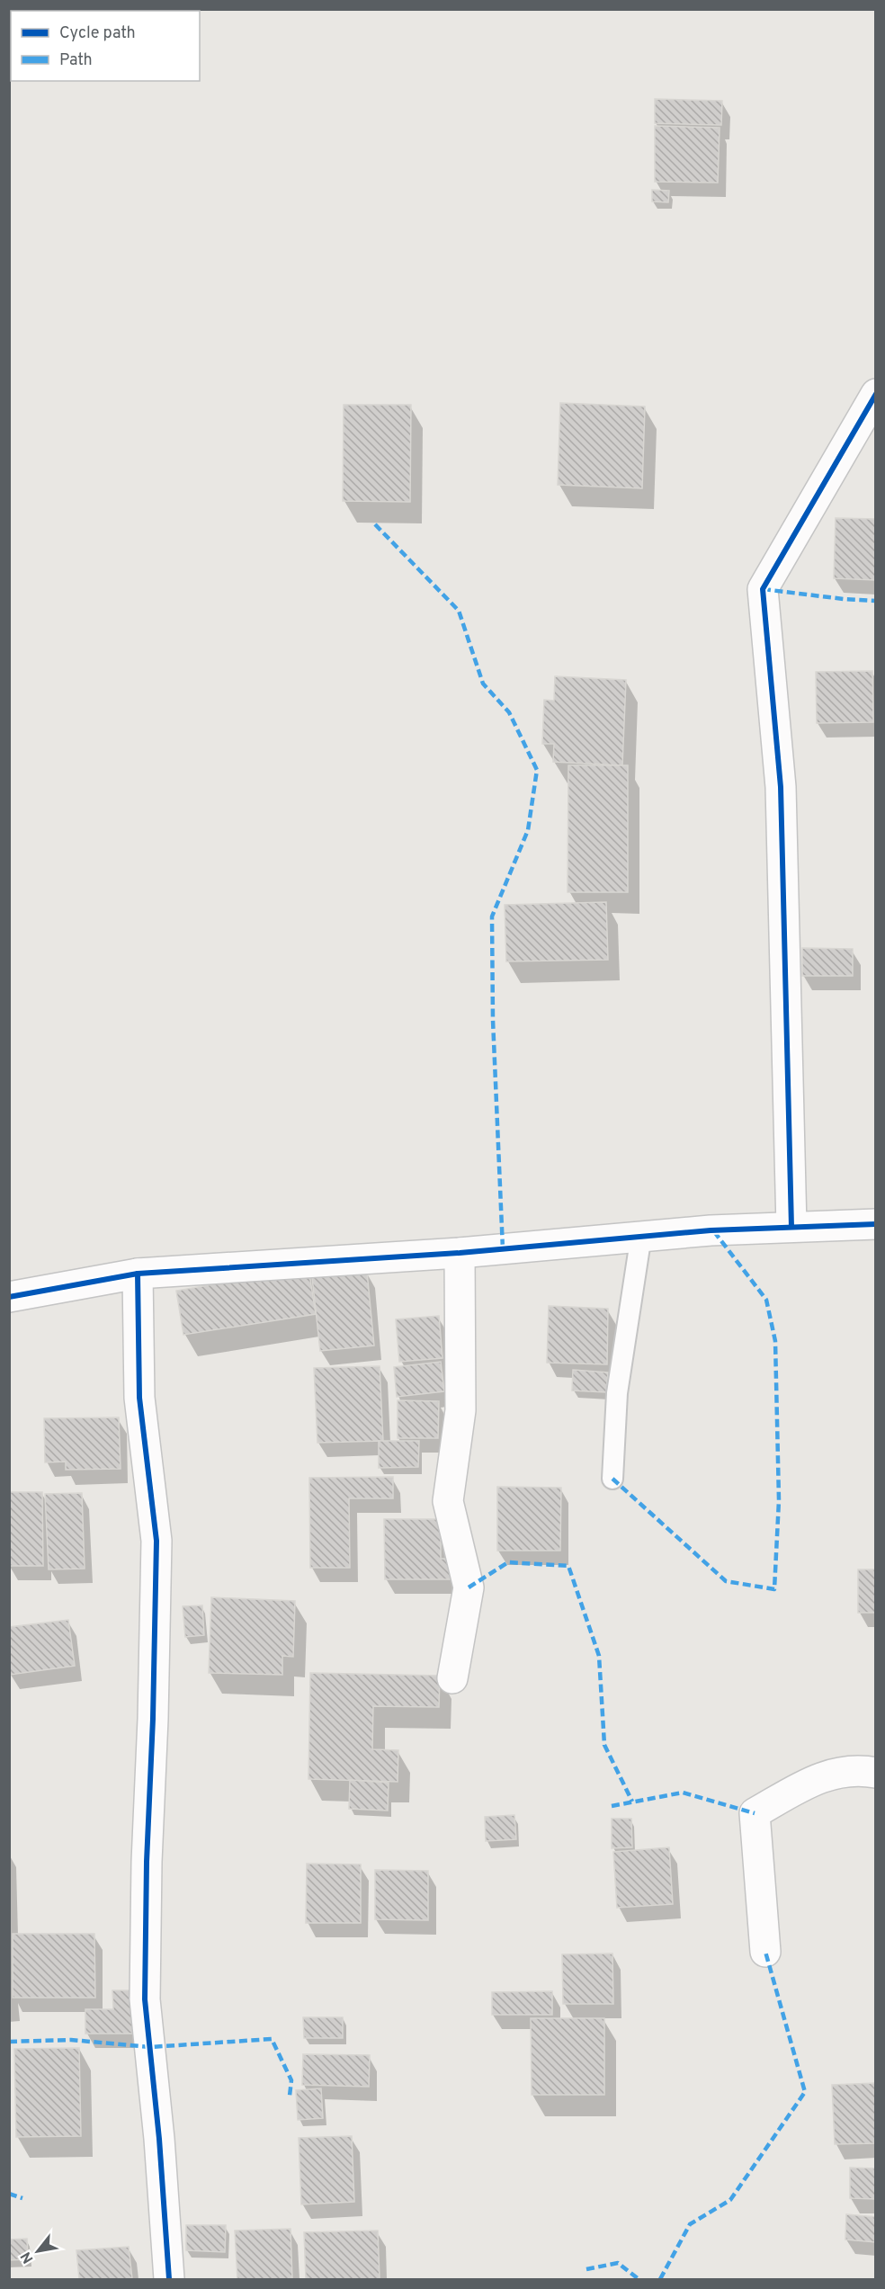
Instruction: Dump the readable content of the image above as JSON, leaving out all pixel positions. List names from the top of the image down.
{
  "legend": ["Cycle path", "Path"],
  "north": "bottom left"
}
